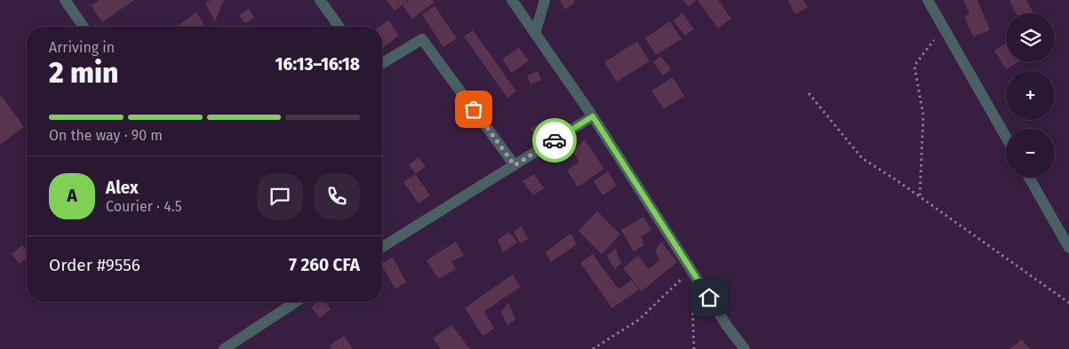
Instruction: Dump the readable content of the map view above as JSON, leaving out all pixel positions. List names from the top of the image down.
{
  "page": {
    "map_buttons": ["+", "−"],
    "heading": ["2 min", "Arriving in", "16:13–16:18"],
    "panel": [
      "Alex",
      "Courier · 4.5",
      "Order #9556",
      "7 260 CFA"
    ],
    "bar": "On the way · 90 m",
    "round": "A"
  }
}
